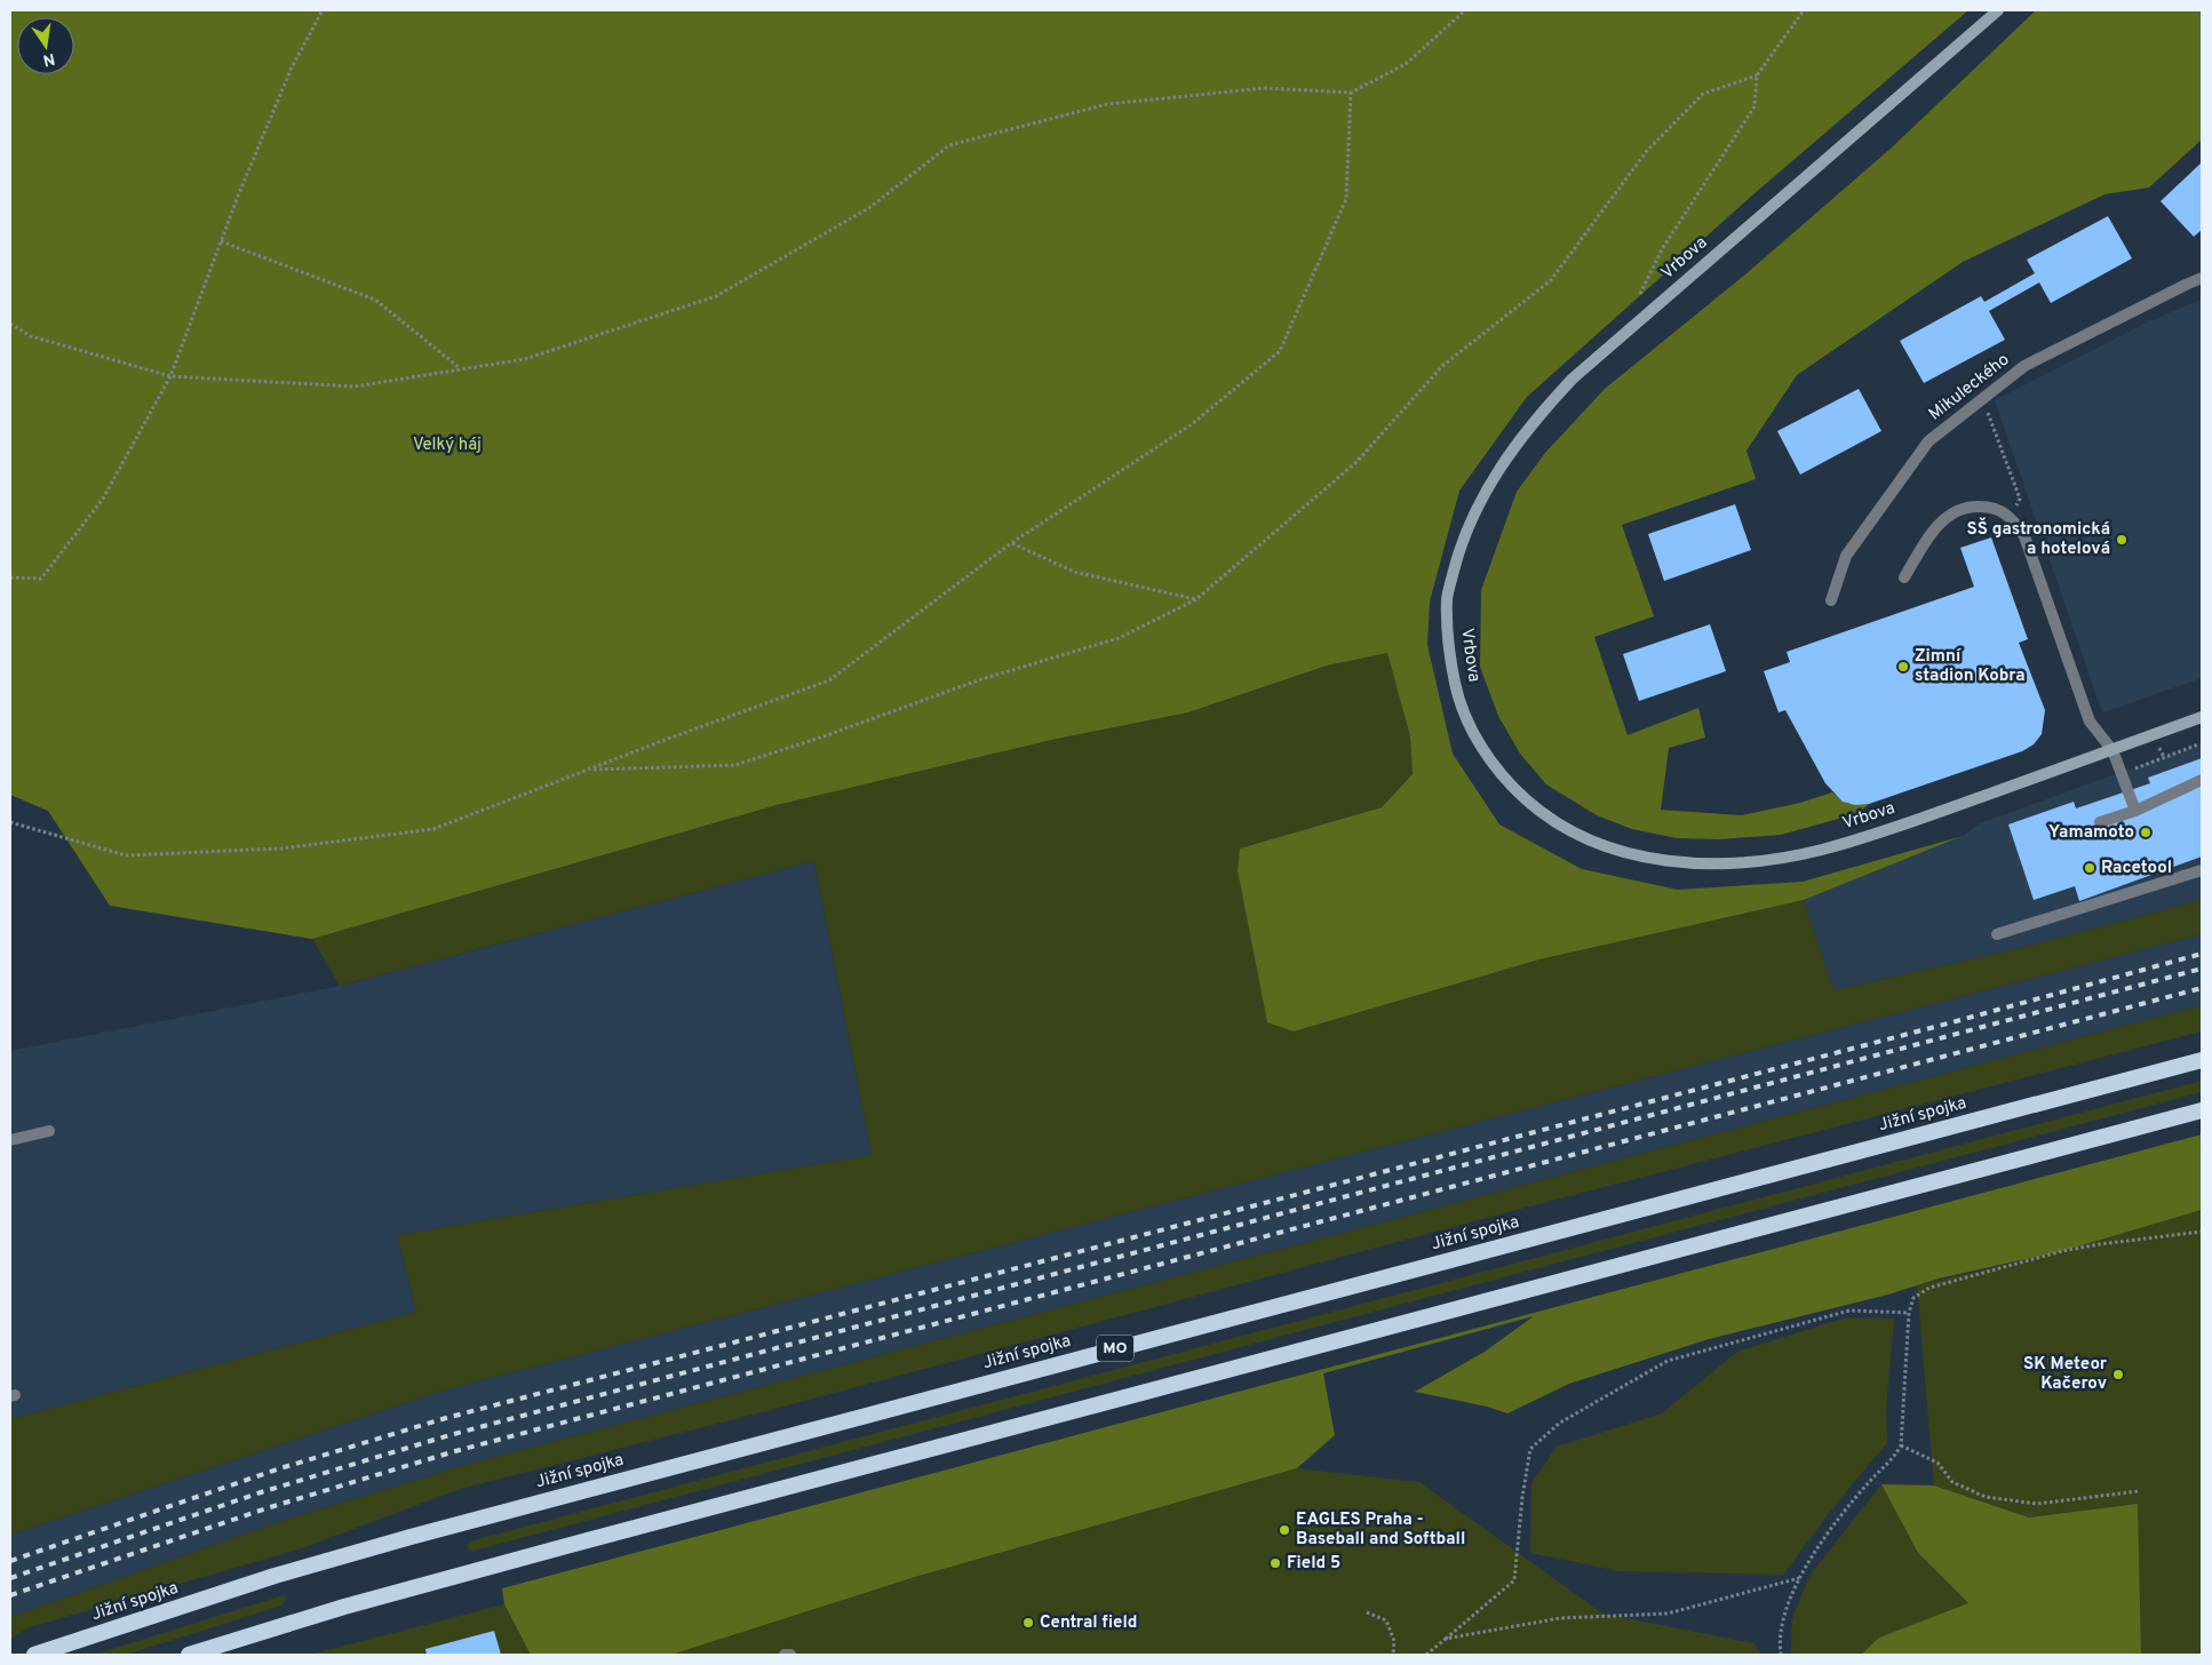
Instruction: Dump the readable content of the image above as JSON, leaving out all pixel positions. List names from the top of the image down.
{
  "streets": {
    "highway": ["Jižní spojka", "MO"],
    "main road": ["Vrbova"],
    "street": ["Mikuleckého"]
  },
  "parks": ["Velký háj"],
  "places": [
    "SŠ gastronomická a hotelová",
    "Zimní stadion Kobra",
    "Yamamoto",
    "Racetool",
    "SK Meteor Kačerov",
    "EAGLES Praha - Baseball and Softball",
    "Field 5",
    "Central field"
  ],
  "north": "bottom"
}
